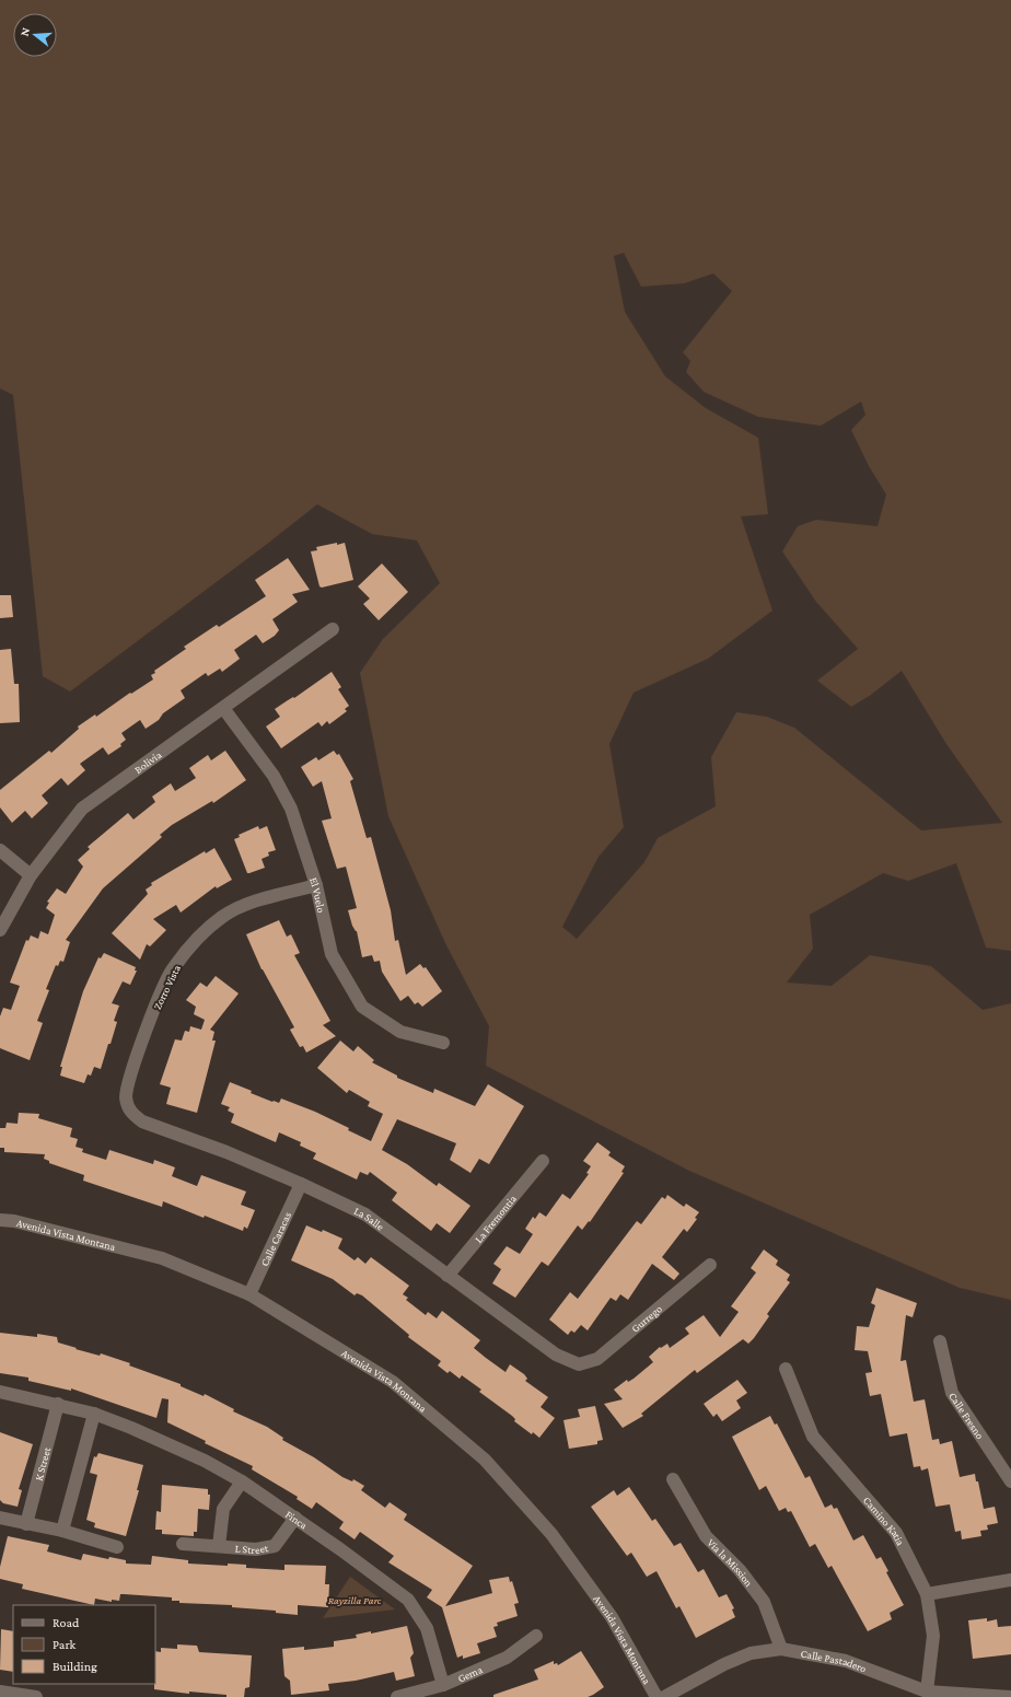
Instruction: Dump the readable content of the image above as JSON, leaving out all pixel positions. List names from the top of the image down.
{
  "streets": {
    "street": [
      "Bolivia",
      "El Vuelo",
      "Zorro Vista",
      "La Fremontia",
      "La Salle",
      "Avenida Vista Montana",
      "Calle Caracas",
      "Gurrego",
      "Calle Fresno",
      "K Street",
      "Finca",
      "Camino Katia",
      "L Street",
      "Via la Mission",
      "Calle Pastadero",
      "Gema"
    ]
  },
  "crossings": [
    ["Bolivia", "El Vuelo"],
    ["El Vuelo", "Zorro Vista"],
    ["Zorro Vista", "La Salle"],
    ["La Fremontia", "La Salle"],
    ["La Salle", "Calle Caracas"],
    ["La Salle", "Gurrego"],
    ["Avenida Vista Montana", "Calle Caracas"],
    ["K Street", "Finca"],
    ["Finca", "L Street"],
    ["Finca", "Gema"],
    ["Camino Katia", "Calle Pastadero"],
    ["Via la Mission", "Calle Pastadero"]
  ],
  "parks": ["Rayzilla Parc"],
  "legend": ["Road", "Park", "Building"],
  "north": "left"
}
